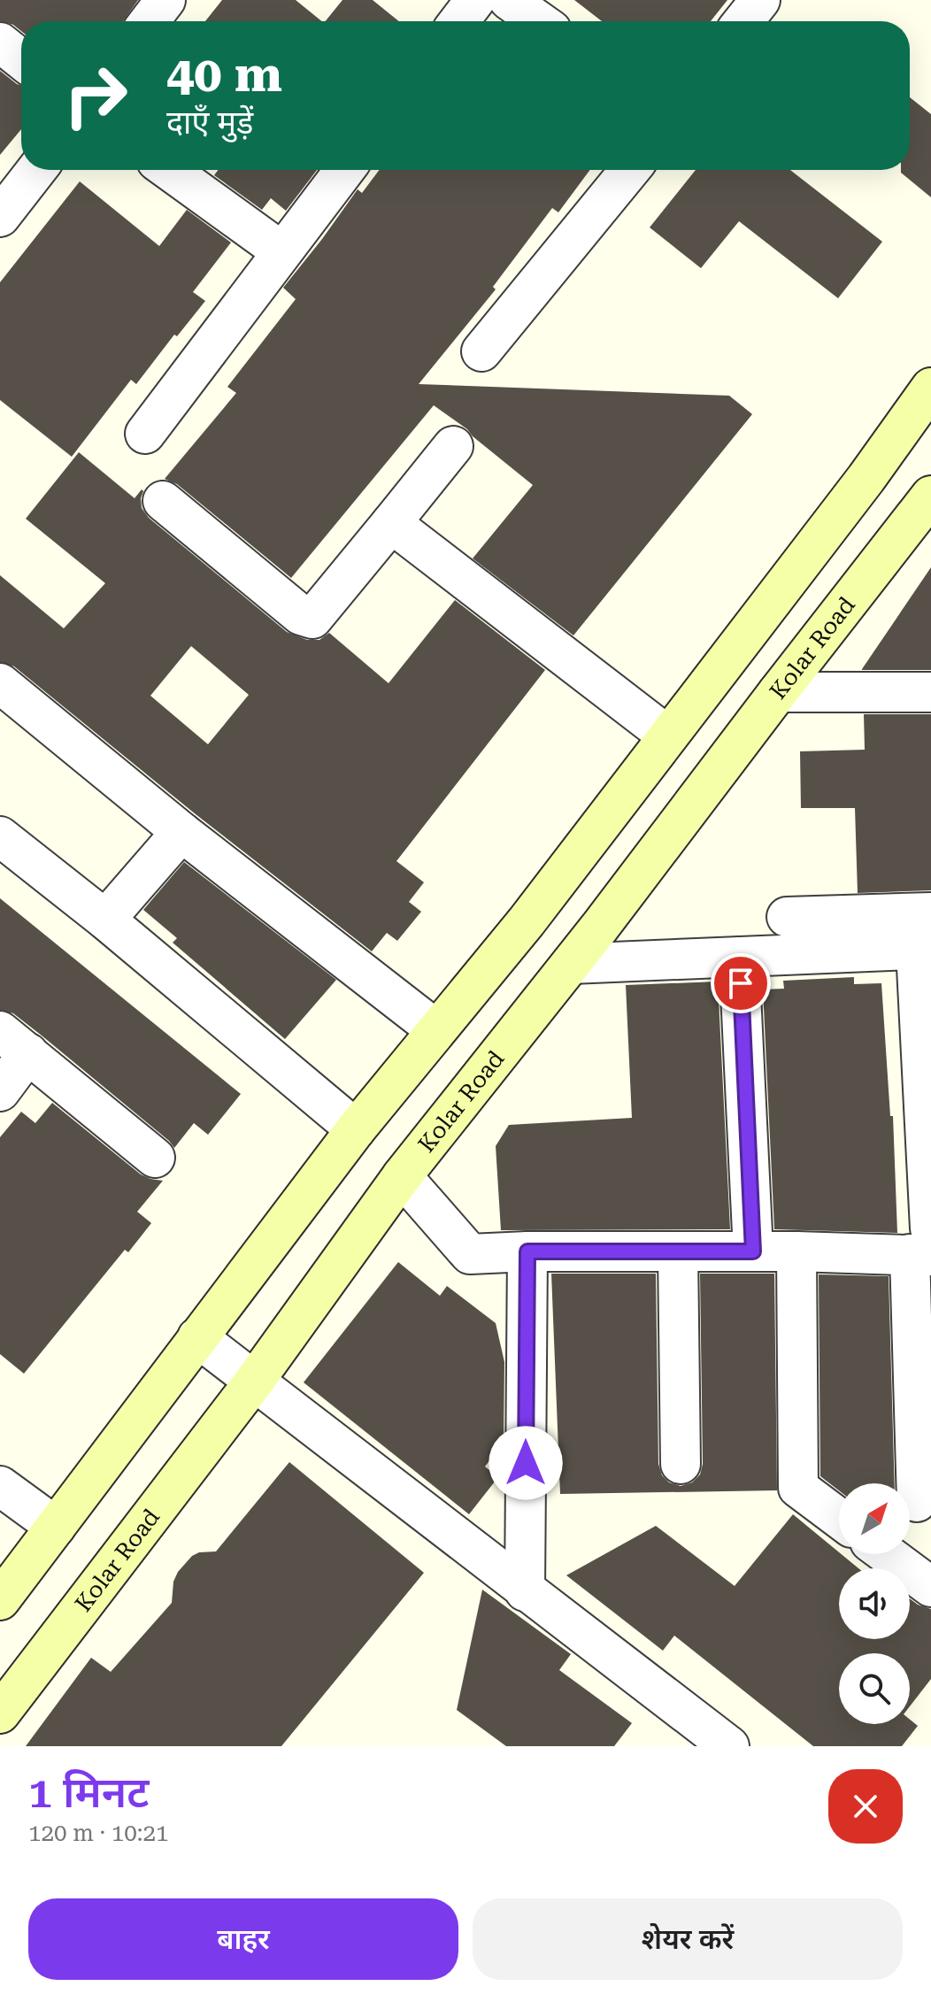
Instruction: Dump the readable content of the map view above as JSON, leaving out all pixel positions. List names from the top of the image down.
{
  "streets": {
    "main road": ["Kolar Road"]
  },
  "north": "top right",
  "page": {
    "turn": ["40 m", "दाएँ मुड़ें"],
    "heading": ["1 मिनट", "120 m · 10:21"],
    "buttons": ["बाहर", "शेयर करें"]
  }
}
